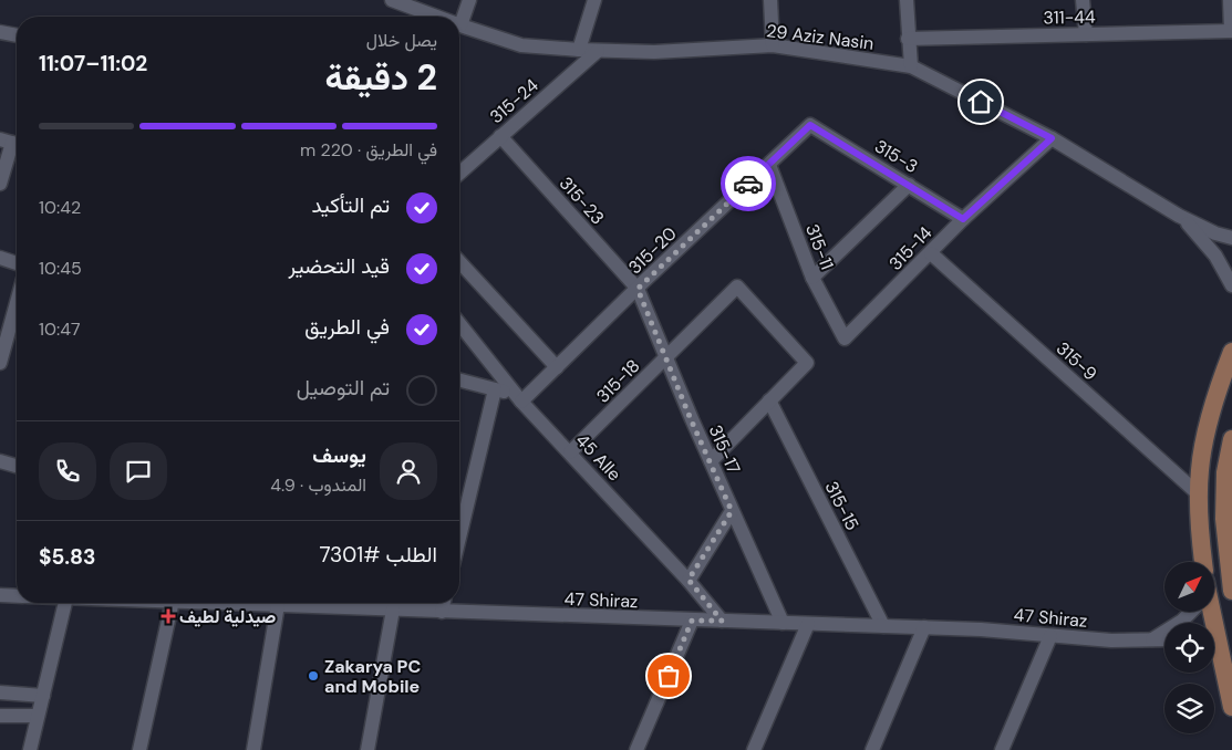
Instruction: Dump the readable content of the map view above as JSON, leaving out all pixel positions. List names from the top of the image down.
{
  "streets": {
    "street": [
      "311-44",
      "29 Aziz Nasin",
      "315-24",
      "315-3",
      "315-23",
      "315-11",
      "315-14",
      "315-20",
      "315-9",
      "315-18",
      "315-17",
      "45 Alle",
      "315-15",
      "47 Shiraz"
    ]
  },
  "crossings": [
    ["29 Aziz Nasin", "315-24"],
    ["29 Aziz Nasin", "315-14"],
    ["315-24", "315-23"],
    ["315-3", "315-14"],
    ["315-3", "315-20"],
    ["315-23", "315-20"],
    ["315-23", "315-17"],
    ["315-11", "315-14"],
    ["315-11", "315-20"],
    ["315-14", "315-9"],
    ["315-20", "315-17"],
    ["315-20", "45 Alle"],
    ["315-18", "315-17"],
    ["315-18", "45 Alle"],
    ["315-18", "315-15"],
    ["315-17", "47 Shiraz"],
    ["45 Alle", "47 Shiraz"],
    ["315-15", "47 Shiraz"]
  ],
  "places": {
    "health": ["صیدلیة لطیف"],
    "other": ["Zakarya PC and Mobile"]
  },
  "north": "top right",
  "page": {
    "heading": ["2 دقيقة", "يصل خلال", "11:02–11:07"],
    "panel": [
      "يوسف",
      "المندوب · 4.9",
      "الطلب #7301",
      "$5.83"
    ],
    "bar": "في الطريق · 220 m",
    "list": [
      ["تم التأكيد", "10:42"],
      ["قيد التحضير", "10:45"],
      ["في الطريق", "10:47"],
      "تم التوصيل"
    ]
  }
}
